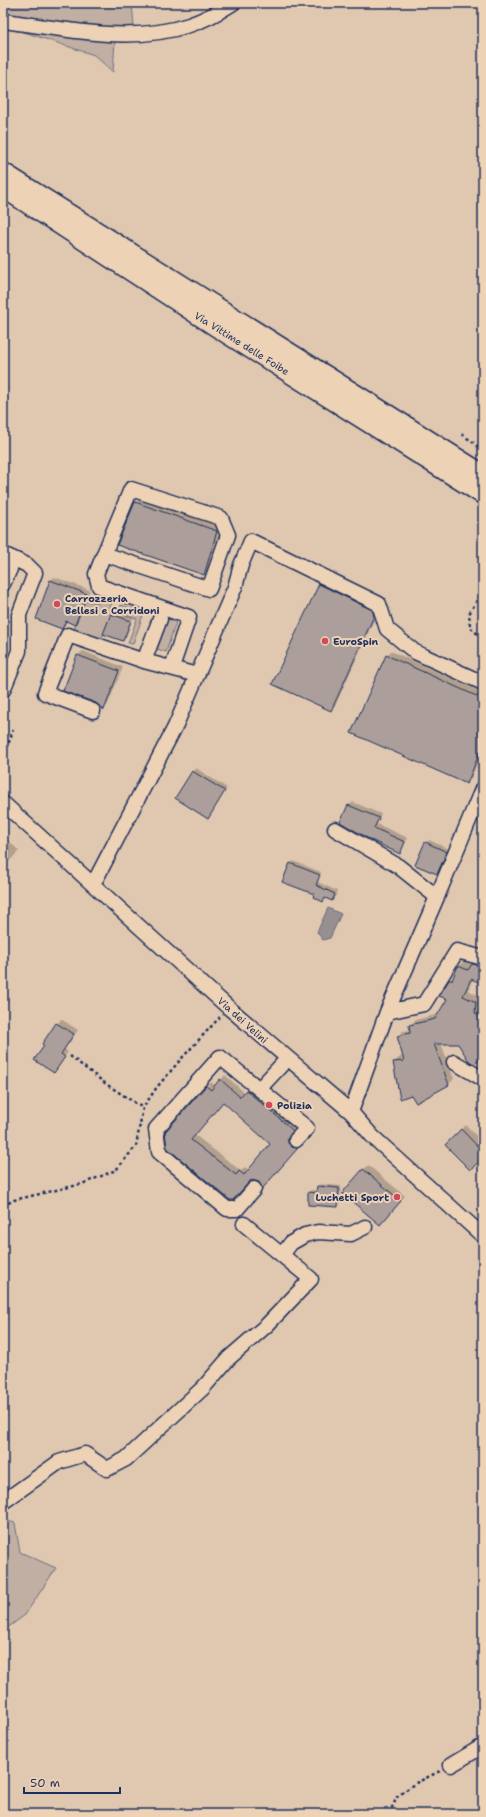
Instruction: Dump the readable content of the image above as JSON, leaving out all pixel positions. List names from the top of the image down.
{
  "streets": {
    "main road": ["Via Vittime delle Foibe"],
    "street": ["Via dei Velini"]
  },
  "places": [
    "Carrozzeria Bellesi e Corridoni",
    "EuroSpin",
    "Polizia",
    "Luchetti Sport"
  ],
  "scale_bar": "50 m"
}
